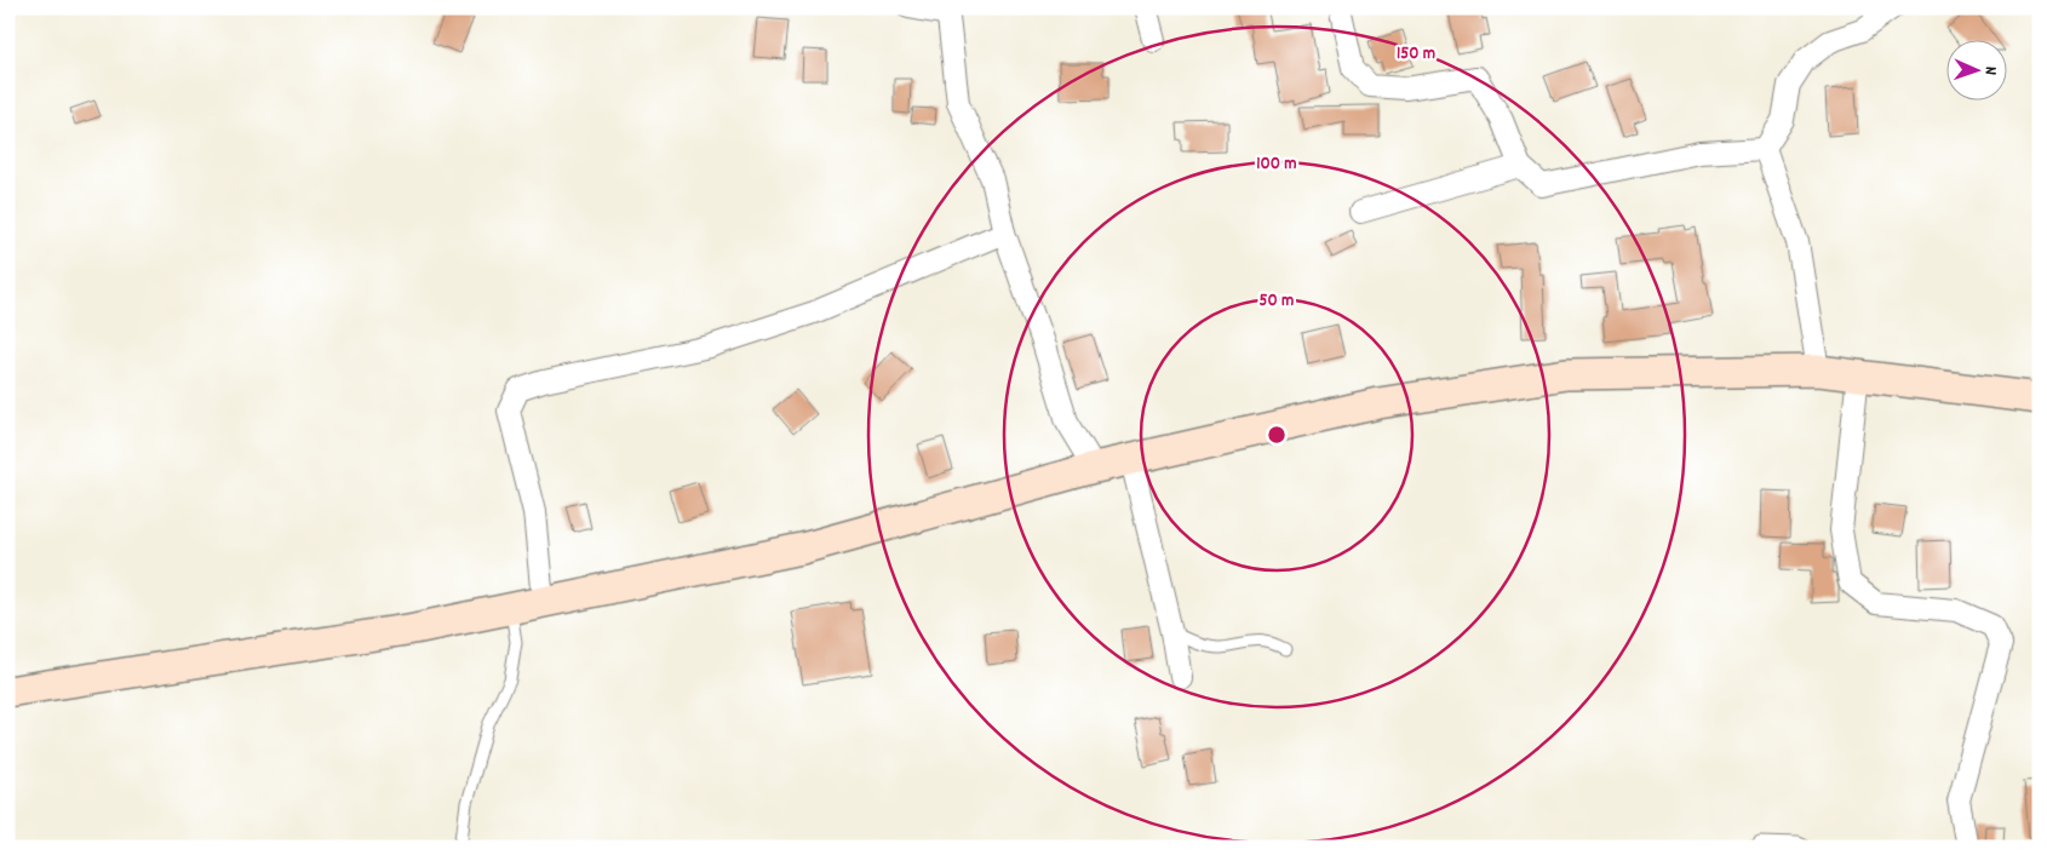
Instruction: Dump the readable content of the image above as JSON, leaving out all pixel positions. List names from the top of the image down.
{
  "north": "right",
  "rings": ["150 m", "100 m", "50 m"]
}
